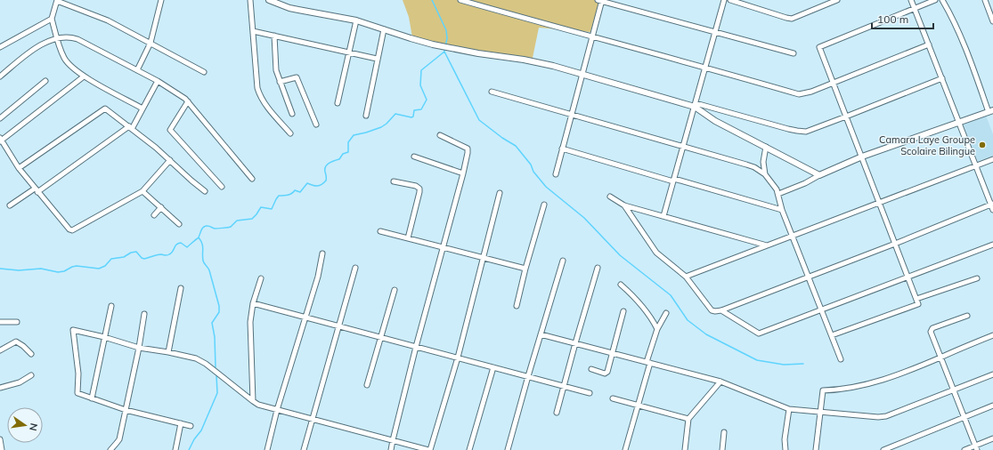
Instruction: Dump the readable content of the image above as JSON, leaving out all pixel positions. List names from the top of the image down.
{
  "places": ["Camara Laye Groupe Scolaire Bilingue"],
  "scale_bar": "100 m",
  "north": "right"
}
